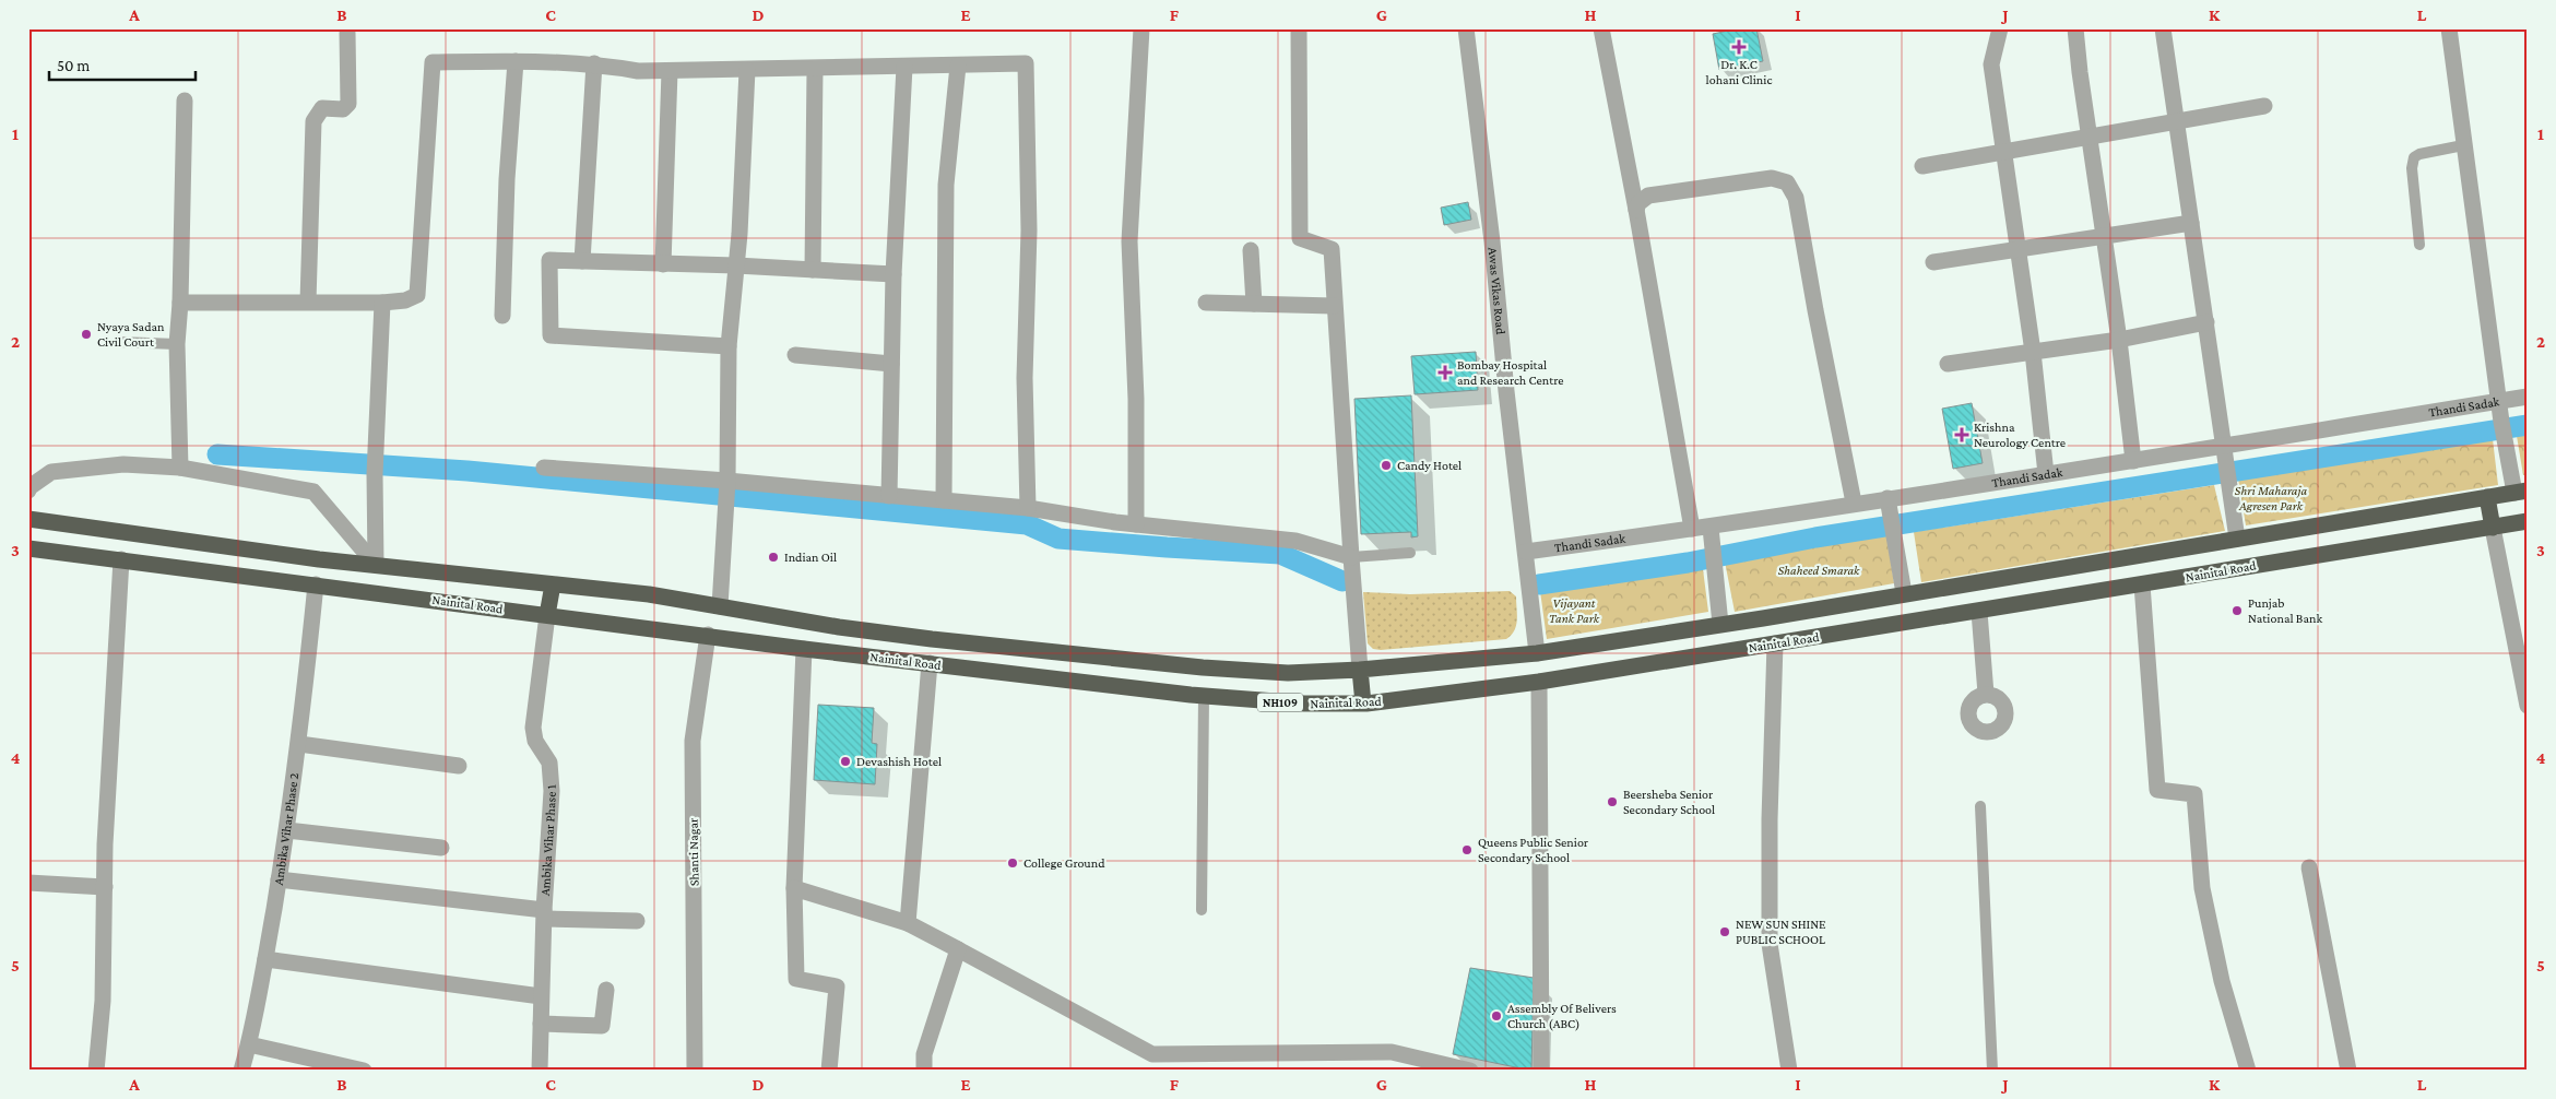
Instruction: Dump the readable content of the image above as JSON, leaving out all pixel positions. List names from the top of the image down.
{
  "streets": {
    "highway": ["Nainital Road", "NH109"],
    "street": [
      "Awas Vikas Road",
      "Thandi Sadak",
      "Ambika Vihar Phase 2",
      "Ambika Vihar Phase 1",
      "Shanti Nagar"
    ]
  },
  "crossings": [
    ["Awas Vikas Road", "Thandi Sadak"],
    ["Awas Vikas Road", "Nainital Road"],
    ["Nainital Road", "Ambika Vihar Phase 2"],
    ["Nainital Road", "Ambika Vihar Phase 1"],
    ["Nainital Road", "Shanti Nagar"]
  ],
  "parks": ["Shri Maharaja Agresen Park", "Shaheed Smarak", "Vijayant Tank Park"],
  "places": {
    "health": ["Dr. K.C lohani Clinic", "Bombay Hospital and Research Centre", "Krishna Neurology Centre"],
    "other": [
      "Nyaya Sadan Civil Court",
      "Candy Hotel",
      "Indian Oil",
      "Punjab National Bank",
      "Devashish Hotel",
      "Beersheba Senior Secondary School",
      "Queens Public Senior Secondary School",
      "College Ground",
      "NEW SUN SHINE PUBLIC SCHOOL",
      "Assembly Of Belivers Church (ABC)"
    ]
  },
  "scale_bar": "50 m",
  "grid": {
    "columns": [
      "A",
      "B",
      "C",
      "D",
      "E",
      "F",
      "G",
      "H",
      "I",
      "J",
      "K",
      "L"
    ],
    "rows": [
      "1",
      "2",
      "3",
      "4",
      "5"
    ]
  }
}
